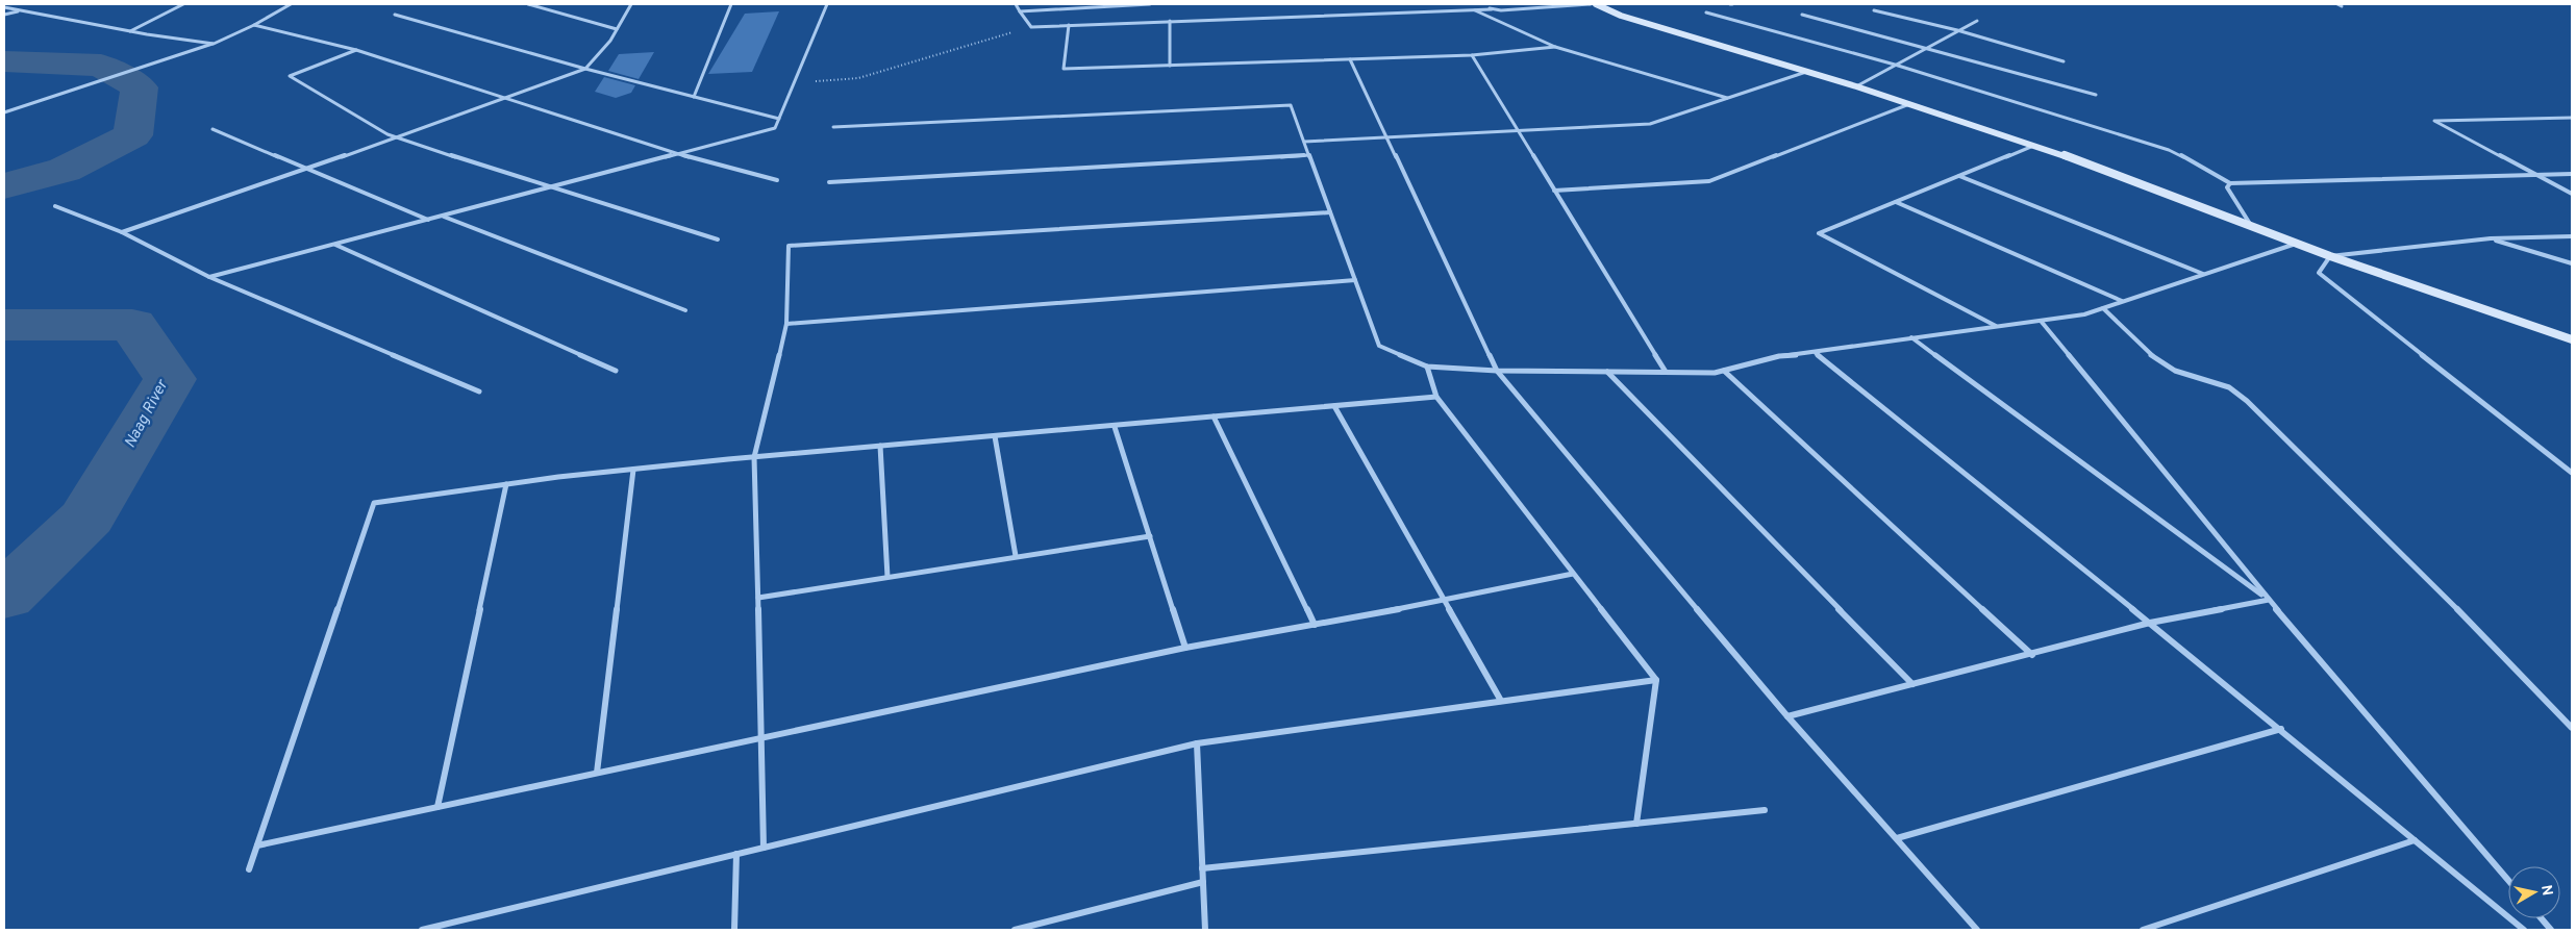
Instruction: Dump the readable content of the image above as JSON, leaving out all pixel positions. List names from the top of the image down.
{
  "water": ["Naag River"],
  "north": "right"
}
